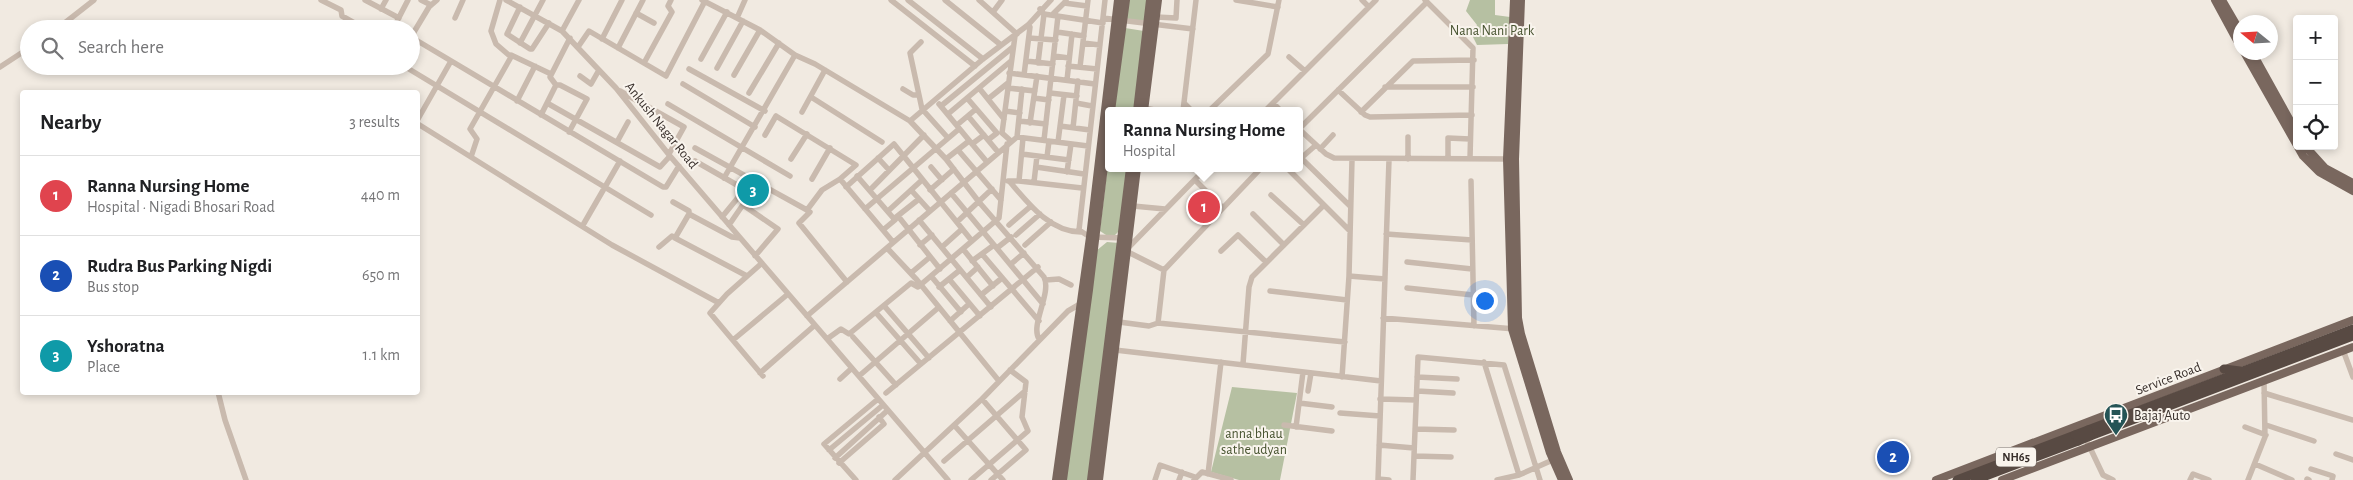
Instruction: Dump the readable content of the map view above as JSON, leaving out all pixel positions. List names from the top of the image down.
{
  "streets": {
    "highway": ["NH65"],
    "main road": ["Service Road"],
    "street": ["Ankush Nagar Road"]
  },
  "crossings": [
    ["Service Road", "NH65"]
  ],
  "parks": ["Nana Nani Park", "anna bhau sathe udyan"],
  "places": {
    "bus stop": ["Bajaj Auto"]
  },
  "north": "left",
  "page": {
    "map_buttons": ["+", "−"],
    "search": "Search here",
    "heading": ["Nearby", "3 results"],
    "popup": ["Ranna Nursing Home", "Hospital"],
    "list": [
      {
        "mark": "1",
        "name": "Ranna Nursing Home",
        "note": "Hospital · Nigadi Bhosari Road",
        "value": "440 m"
      },
      {
        "mark": "2",
        "name": "Rudra Bus Parking Nigdi",
        "note": "Bus stop",
        "value": "650 m"
      },
      {
        "mark": "3",
        "name": "Yshoratna",
        "note": "Place",
        "value": "1.1 km"
      }
    ],
    "pins": ["3", "1", "2"]
  }
}
